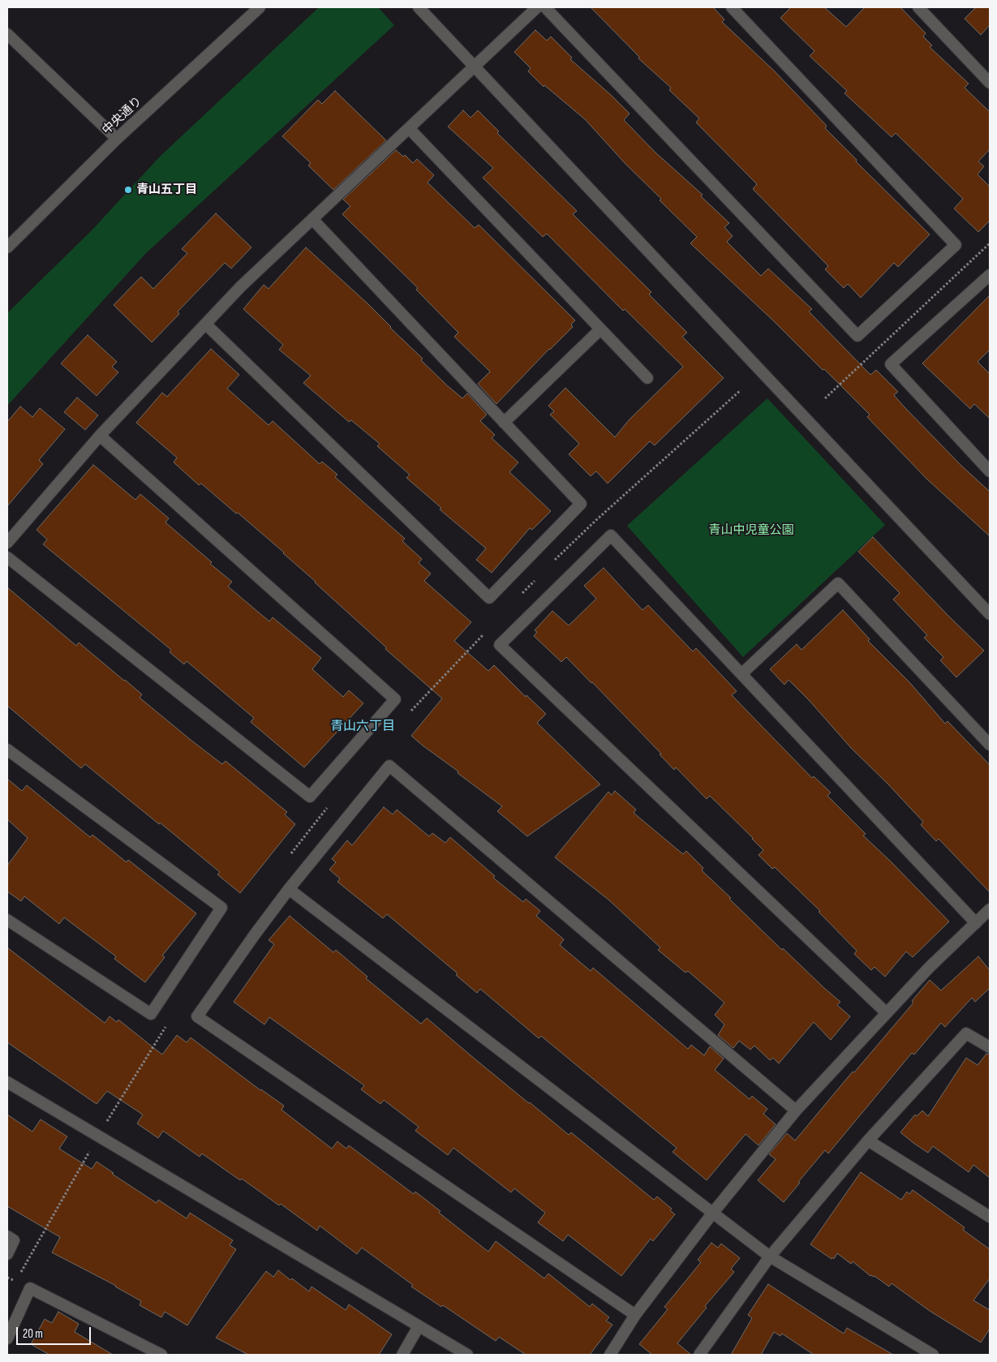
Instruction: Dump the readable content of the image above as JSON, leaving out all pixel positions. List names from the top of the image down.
{
  "streets": {
    "street": ["中央通り"]
  },
  "districts": ["青山六丁目"],
  "parks": ["青山中児童公園"],
  "places": ["青山五丁目"],
  "scale_bar": "20 m"
}
